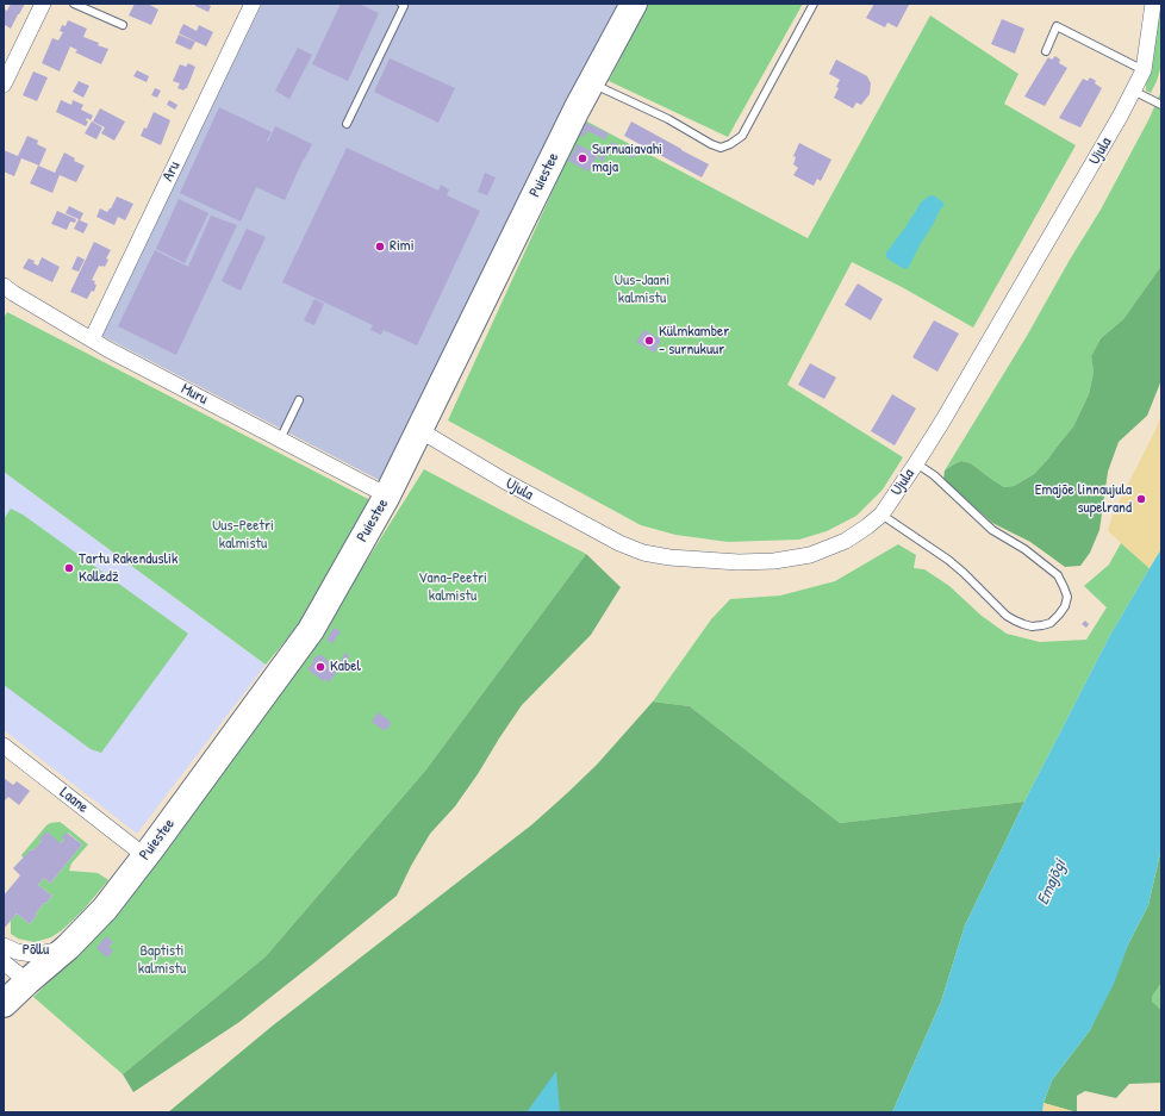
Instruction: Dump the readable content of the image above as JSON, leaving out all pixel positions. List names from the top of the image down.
{
  "streets": {
    "highway": ["Puiestee"],
    "street": [
      "Ujula",
      "Aru",
      "Muru",
      "Laane",
      "Põllu"
    ]
  },
  "crossings": [
    ["Ujula", "Puiestee"],
    ["Aru", "Muru"],
    ["Puiestee", "Muru"],
    ["Puiestee", "Laane"],
    ["Puiestee", "Põllu"]
  ],
  "water": ["Emajõgi"],
  "parks": [
    "Uus-Jaani kalmistu",
    "Uus-Peetri kalmistu",
    "Vana-Peetri kalmistu",
    "Baptisti kalmistu"
  ],
  "places": [
    "Surnuaiavahi maja",
    "Rimi",
    "Külmkamber - surnukuur",
    "Emajõe linnaujula supelrand",
    "Tartu Rakenduslik Kolledž",
    "Kabel"
  ]
}
